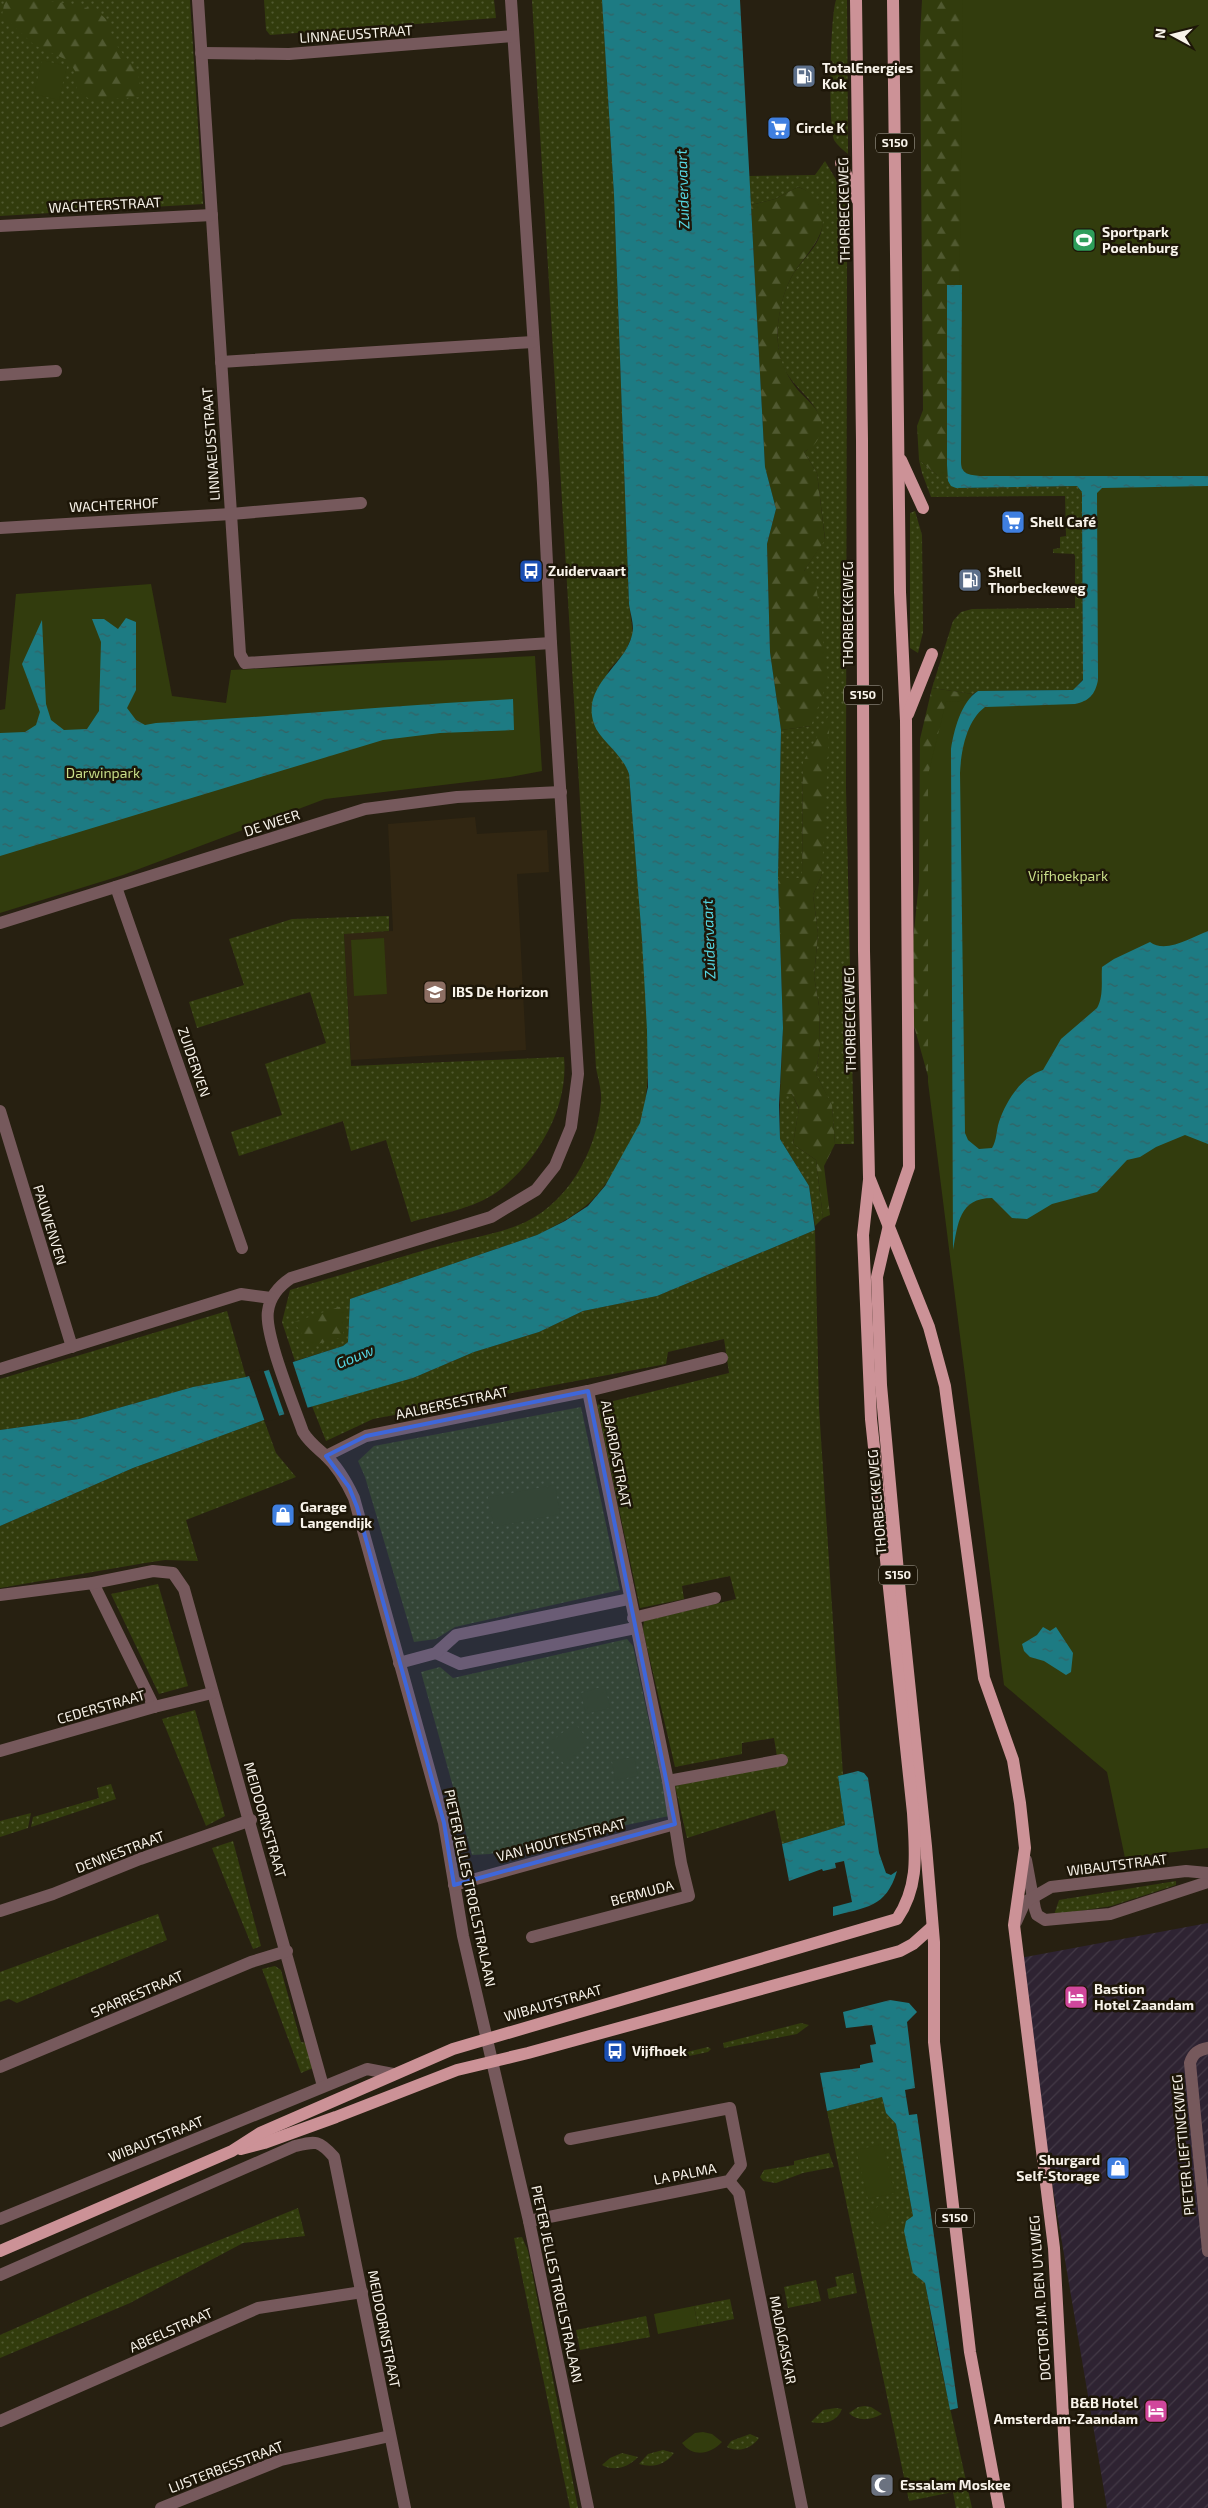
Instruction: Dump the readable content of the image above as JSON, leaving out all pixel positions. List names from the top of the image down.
{
  "streets": {
    "main road": [
      "S150",
      "THORBECKEWEG",
      "WIBAUTSTRAAT",
      "DOCTOR J.M. DEN UYLWEG"
    ],
    "street": [
      "LINNAEUSSTRAAT",
      "WACHTERSTRAAT",
      "WACHTERHOF",
      "DE WEER",
      "ZUIDERVEN",
      "PAUWENVEN",
      "AALBERSESTRAAT",
      "ALBARDASTRAAT",
      "CEDERSTRAAT",
      "MEIDOORNSTRAAT",
      "VAN HOUTENSTRAAT",
      "DENNESTRAAT",
      "PIETER JELLES TROELSTRALAAN",
      "BERMUDA",
      "SPARRESTRAAT",
      "PIETER LIEFTINCKWEG",
      "LA PALMA",
      "ABEELSTRAAT",
      "MADAGASKAR",
      "LIJSTERBESSTRAAT"
    ]
  },
  "crossings": [
    ["LINNAEUSSTRAAT", "WACHTERSTRAAT"],
    ["LINNAEUSSTRAAT", "WACHTERHOF"],
    ["S150", "THORBECKEWEG"],
    ["S150", "WIBAUTSTRAAT"],
    ["THORBECKEWEG", "WIBAUTSTRAAT"],
    ["THORBECKEWEG", "DOCTOR J.M. DEN UYLWEG"],
    ["DE WEER", "ZUIDERVEN"],
    ["AALBERSESTRAAT", "ALBARDASTRAAT"],
    ["AALBERSESTRAAT", "PIETER JELLES TROELSTRALAAN"],
    ["CEDERSTRAAT", "MEIDOORNSTRAAT"],
    ["MEIDOORNSTRAAT", "DENNESTRAAT"],
    ["MEIDOORNSTRAAT", "WIBAUTSTRAAT"],
    ["MEIDOORNSTRAAT", "SPARRESTRAAT"],
    ["MEIDOORNSTRAAT", "ABEELSTRAAT"],
    ["MEIDOORNSTRAAT", "LIJSTERBESSTRAAT"],
    ["VAN HOUTENSTRAAT", "PIETER JELLES TROELSTRALAAN"],
    ["VAN HOUTENSTRAAT", "BERMUDA"],
    ["WIBAUTSTRAAT", "PIETER JELLES TROELSTRALAAN"],
    ["PIETER JELLES TROELSTRALAAN", "LA PALMA"],
    ["LA PALMA", "MADAGASKAR"]
  ],
  "water": ["Zuidervaart", "Gouw"],
  "parks": ["Darwinpark", "Vijfhoekpark"],
  "places": {
    "fuel station": ["TotalEnergies Kok", "Shell Thorbeckeweg"],
    "supermarket": ["Circle K", "Shell Café"],
    "sports": ["Sportpark Poelenburg"],
    "bus stop": ["Zuidervaart", "Vijfhoek"],
    "school or university": ["IBS De Horizon"],
    "shop": ["Garage Langendijk", "Shurgard Self-Storage"],
    "hotel": ["Bastion Hotel Zaandam", "B&B Hotel Amsterdam-Zaandam"],
    "mosque": ["Essalam Moskee"]
  },
  "north": "left"
}
